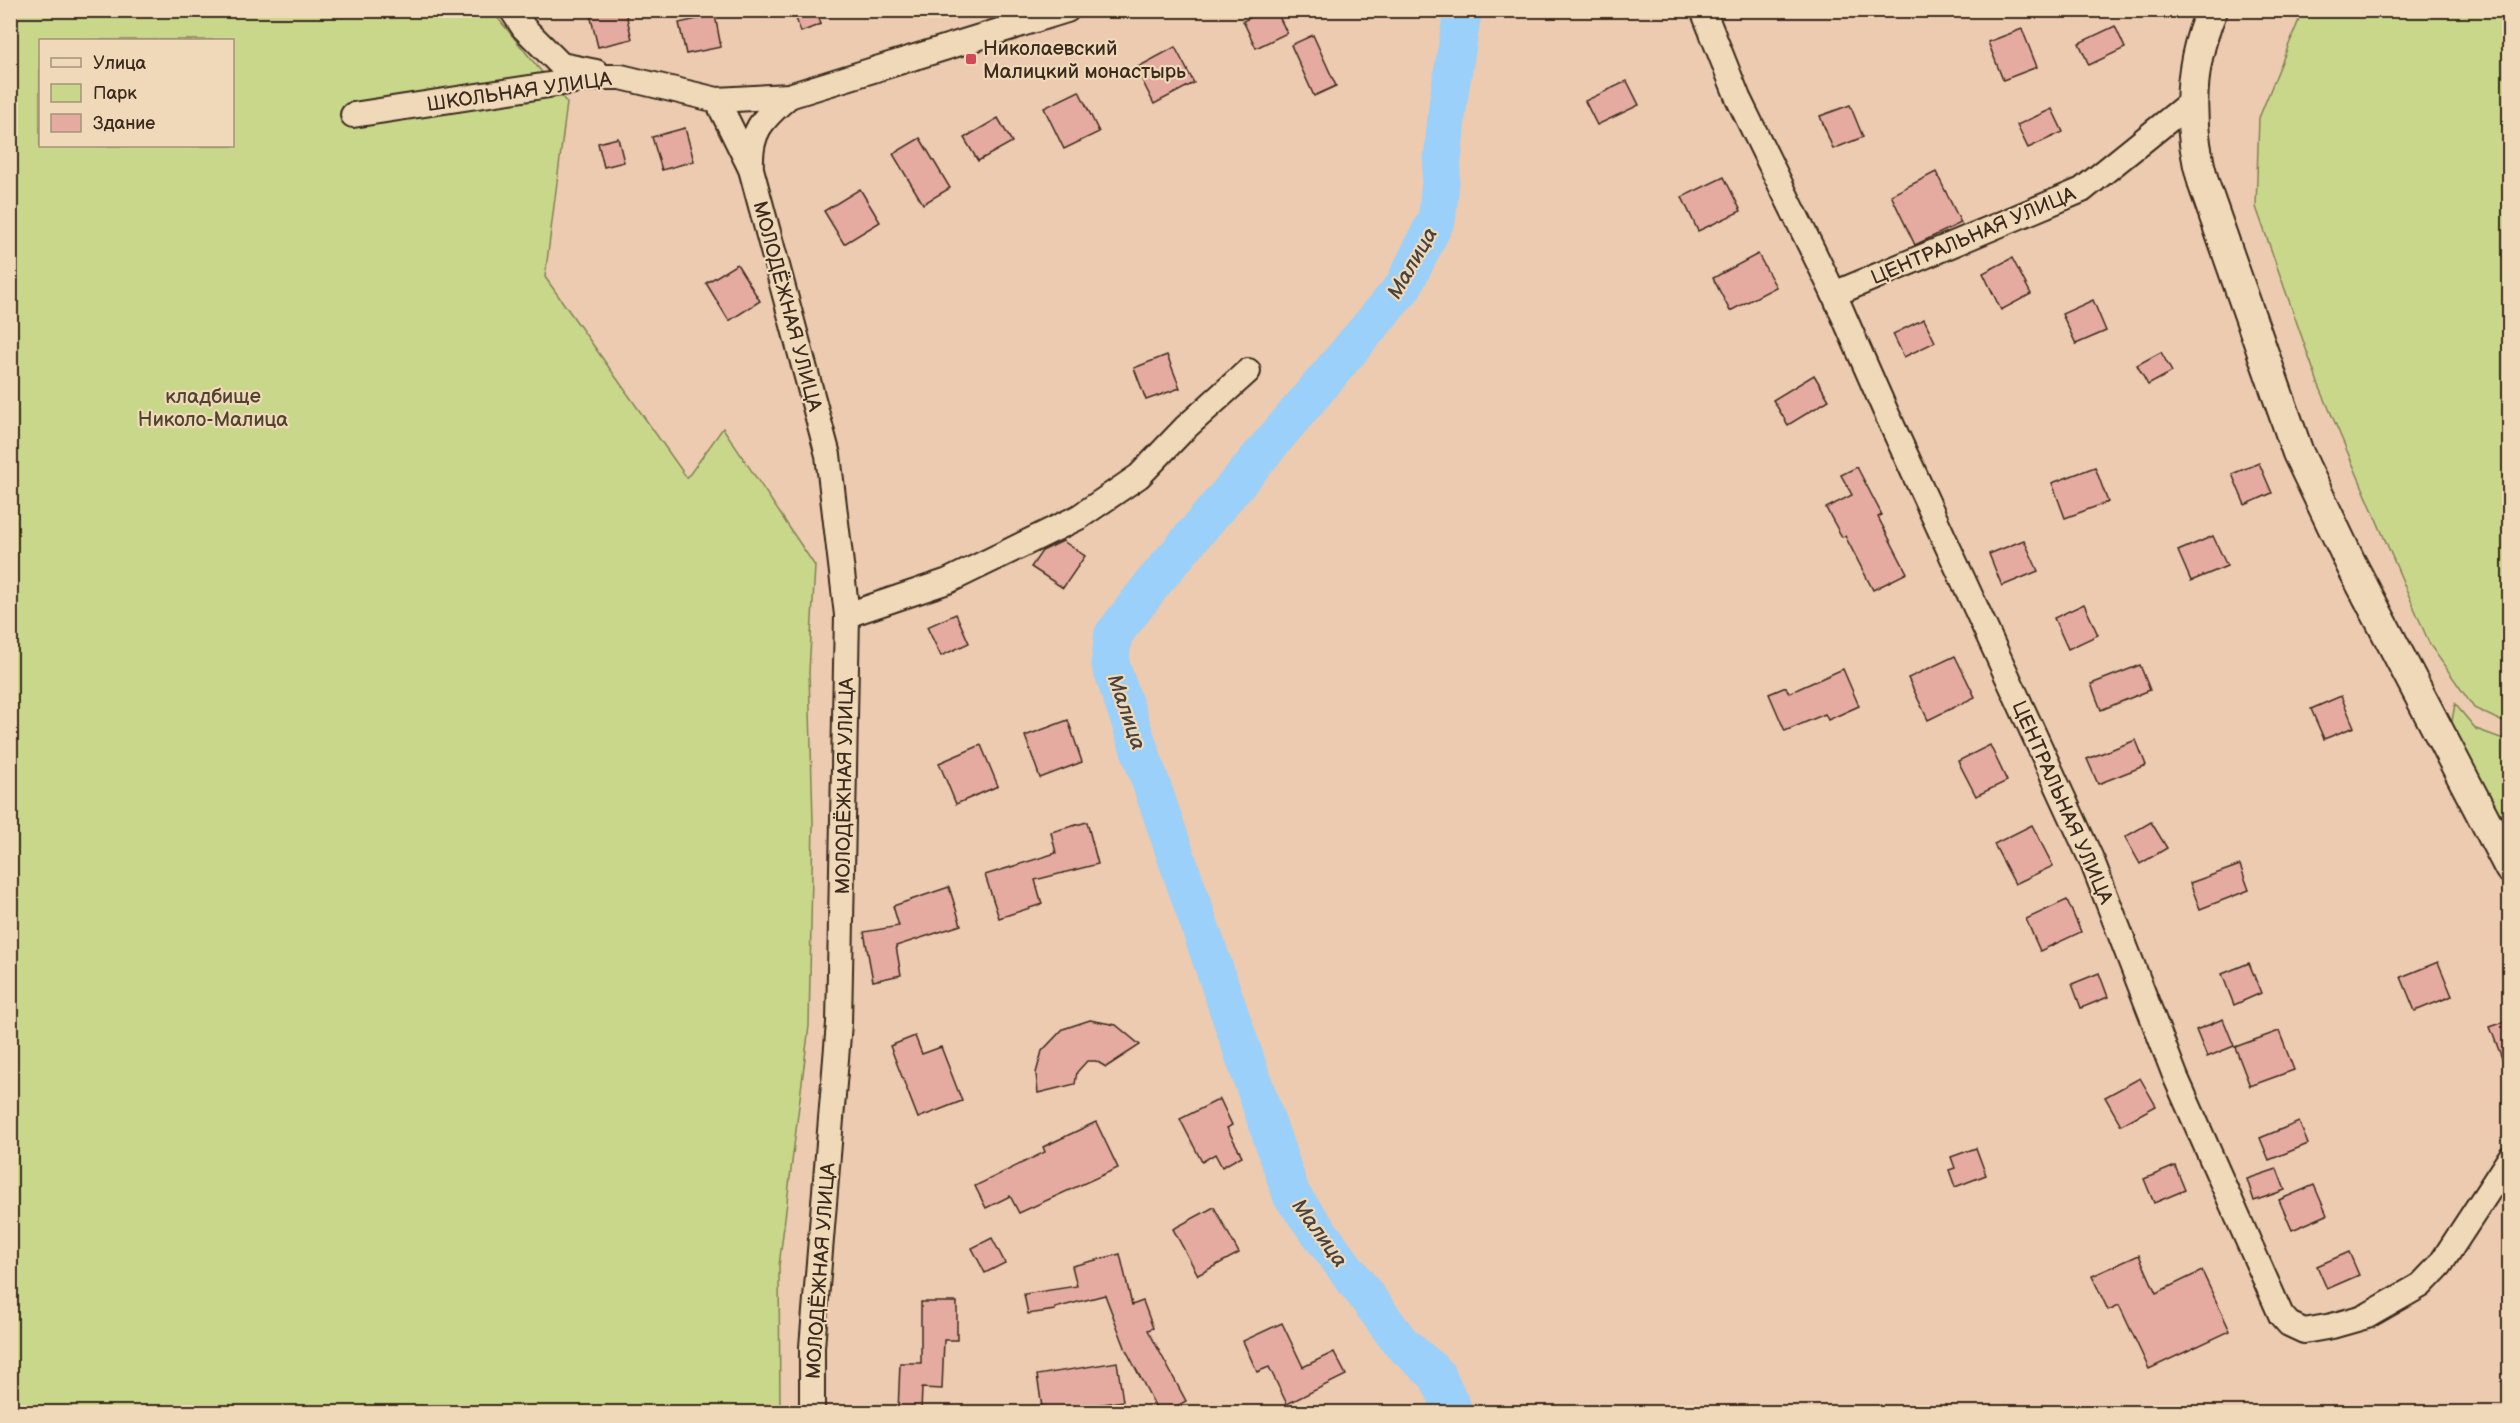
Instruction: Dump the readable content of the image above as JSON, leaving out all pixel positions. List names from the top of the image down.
{
  "streets": {
    "street": ["ШКОЛЬНАЯ УЛИЦА", "ЦЕНТРАЛЬНАЯ УЛИЦА", "МОЛОДЁЖНАЯ УЛИЦА"]
  },
  "crossings": [
    ["ШКОЛЬНАЯ УЛИЦА", "МОЛОДЁЖНАЯ УЛИЦА"]
  ],
  "water": ["Малица"],
  "parks": ["кладбище Николо-Малица"],
  "places": {
    "transit": ["Николаевский Малицкий монастырь"]
  },
  "legend": ["Улица", "Парк", "Здание"]
}
